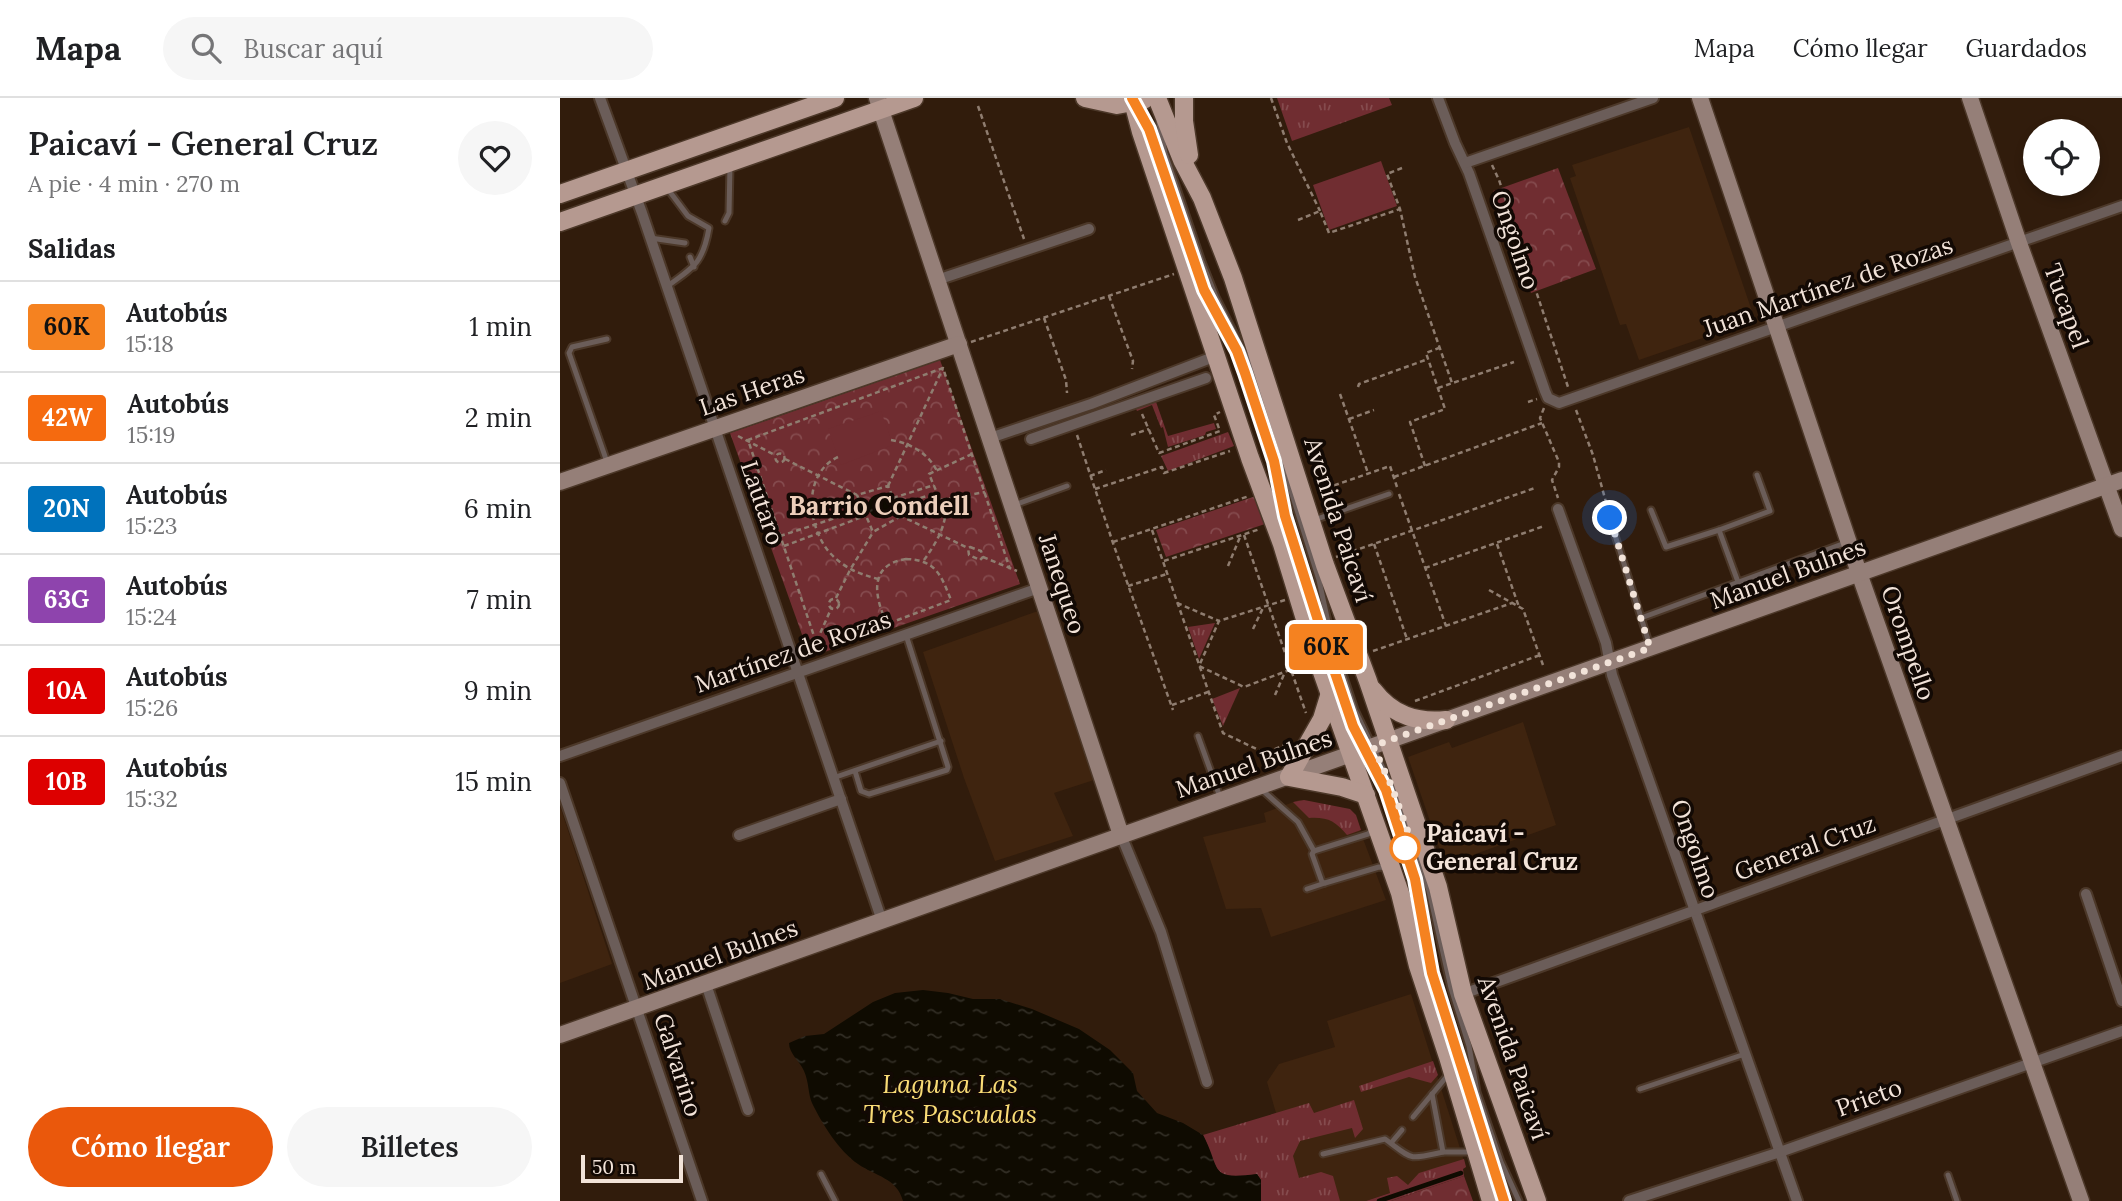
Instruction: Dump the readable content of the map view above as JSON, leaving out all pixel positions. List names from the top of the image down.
{
  "streets": {
    "main road": ["Avenida Paicaví"],
    "street": [
      "Ongolmo",
      "Juan Martínez de Rozas",
      "Tucapel",
      "Las Heras",
      "Lautaro",
      "Manuel Bulnes",
      "Janequeo",
      "Orompello",
      "Martínez de Rozas",
      "General Cruz",
      "Galvarino",
      "Prieto"
    ]
  },
  "crossings": [
    ["Ongolmo", "Juan Martínez de Rozas"],
    ["Ongolmo", "Manuel Bulnes"],
    ["Ongolmo", "General Cruz"],
    ["Ongolmo", "Prieto"],
    ["Juan Martínez de Rozas", "Tucapel"],
    ["Juan Martínez de Rozas", "Orompello"],
    ["Tucapel", "Manuel Bulnes"],
    ["Las Heras", "Lautaro"],
    ["Las Heras", "Janequeo"],
    ["Lautaro", "Manuel Bulnes"],
    ["Lautaro", "Martínez de Rozas"],
    ["Avenida Paicaví", "Manuel Bulnes"],
    ["Avenida Paicaví", "General Cruz"],
    ["Manuel Bulnes", "Janequeo"],
    ["Manuel Bulnes", "Orompello"],
    ["Manuel Bulnes", "Galvarino"],
    ["Janequeo", "Martínez de Rozas"],
    ["Orompello", "General Cruz"],
    ["Orompello", "Prieto"]
  ],
  "districts": ["Barrio Condell"],
  "water": ["Laguna Las Tres Pascualas"],
  "places": ["Paicaví - General Cruz"],
  "lines": ["bus line 60K"],
  "scale_bar": "50 m",
  "page": {
    "header": "Mapa",
    "search": "Buscar aquí",
    "nav": ["Mapa", "Cómo llegar", "Guardados"],
    "heading": [
      ["Paicaví - General Cruz", "A pie · 4 min · 270 m"],
      "Salidas"
    ],
    "on_map": "60K",
    "list": [
      {
        "mark": "60K",
        "name": "Autobús",
        "note": "15:18",
        "value": "1 min"
      },
      {
        "mark": "42W",
        "name": "Autobús",
        "note": "15:19",
        "value": "2 min"
      },
      {
        "mark": "20N",
        "name": "Autobús",
        "note": "15:23",
        "value": "6 min"
      },
      {
        "mark": "63G",
        "name": "Autobús",
        "note": "15:24",
        "value": "7 min"
      },
      {
        "mark": "10A",
        "name": "Autobús",
        "note": "15:26",
        "value": "9 min"
      },
      {
        "mark": "10B",
        "name": "Autobús",
        "note": "15:32",
        "value": "15 min"
      }
    ],
    "buttons": ["Cómo llegar", "Billetes"],
    "scale": "50 m"
  }
}
